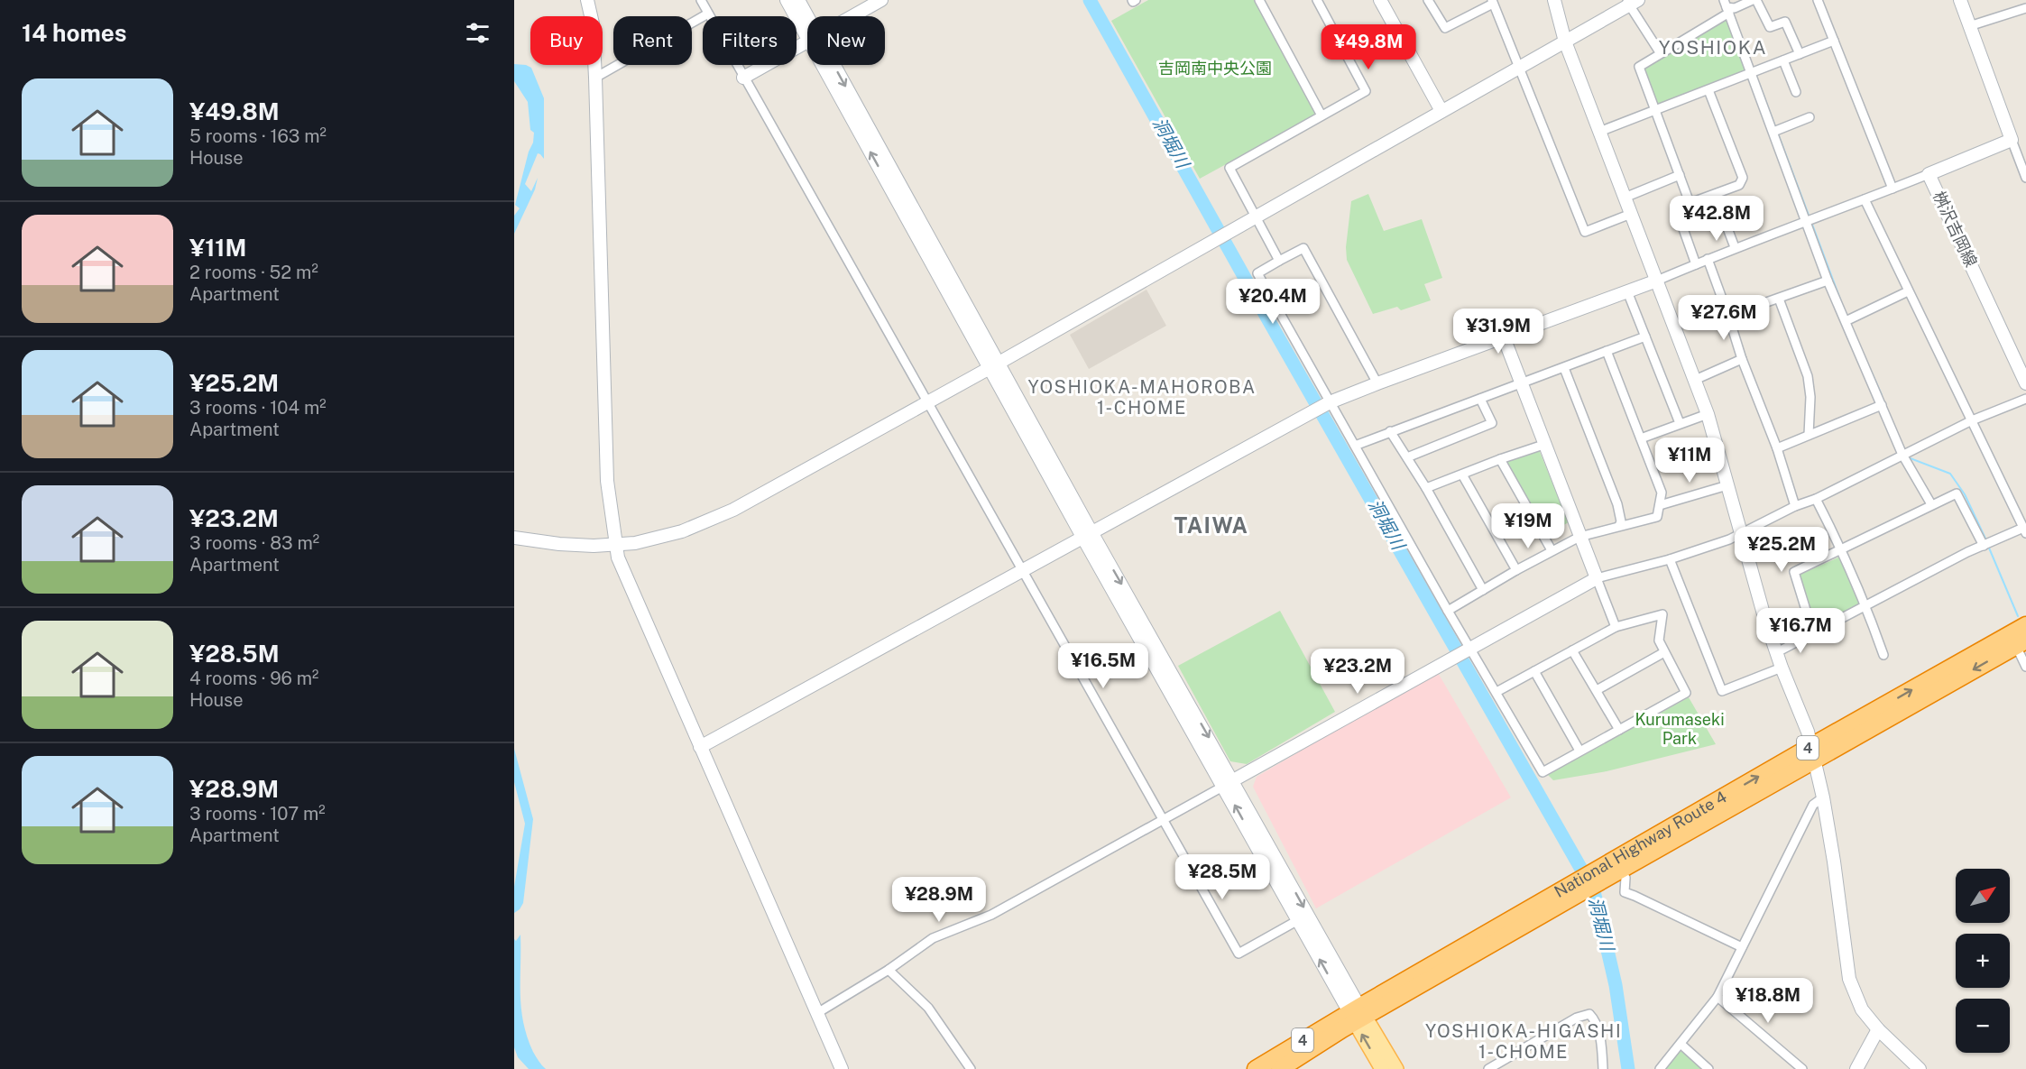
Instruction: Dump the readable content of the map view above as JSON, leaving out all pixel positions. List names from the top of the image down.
{
  "streets": {
    "highway": ["4", "National Highway Route 4"],
    "street": ["桝沢吉岡線"]
  },
  "districts": [
    "YOSHIOKA",
    "YOSHIOKA-MAHOROBA 1-CHOME",
    "TAIWA",
    "YOSHIOKA-HIGASHI 1-CHOME"
  ],
  "water": ["洞堀川"],
  "parks": ["吉岡南中央公園", "Kurumaseki Park"],
  "north": "top right",
  "page": {
    "heading": "14 homes",
    "chip": [
      "Buy",
      "Rent",
      "Filters",
      "New"
    ],
    "price": [
      "¥49.8M",
      "¥42.8M",
      "¥20.4M",
      "¥27.6M",
      "¥31.9M",
      "¥11M",
      "¥19M",
      "¥25.2M",
      "¥16.7M",
      "¥16.5M",
      "¥23.2M",
      "¥28.5M",
      "¥28.9M",
      "¥18.8M"
    ],
    "list": [
      {
        "name": "¥49.8M",
        "note": "5 rooms · 163 m² · House"
      },
      {
        "name": "¥11M",
        "note": "2 rooms · 52 m² · Apartment"
      },
      {
        "name": "¥25.2M",
        "note": "3 rooms · 104 m² · Apartment"
      },
      {
        "name": "¥23.2M",
        "note": "3 rooms · 83 m² · Apartment"
      },
      {
        "name": "¥28.5M",
        "note": "4 rooms · 96 m² · House"
      },
      {
        "name": "¥28.9M",
        "note": "3 rooms · 107 m² · Apartment"
      }
    ],
    "map_buttons": ["+", "−"]
  }
}
